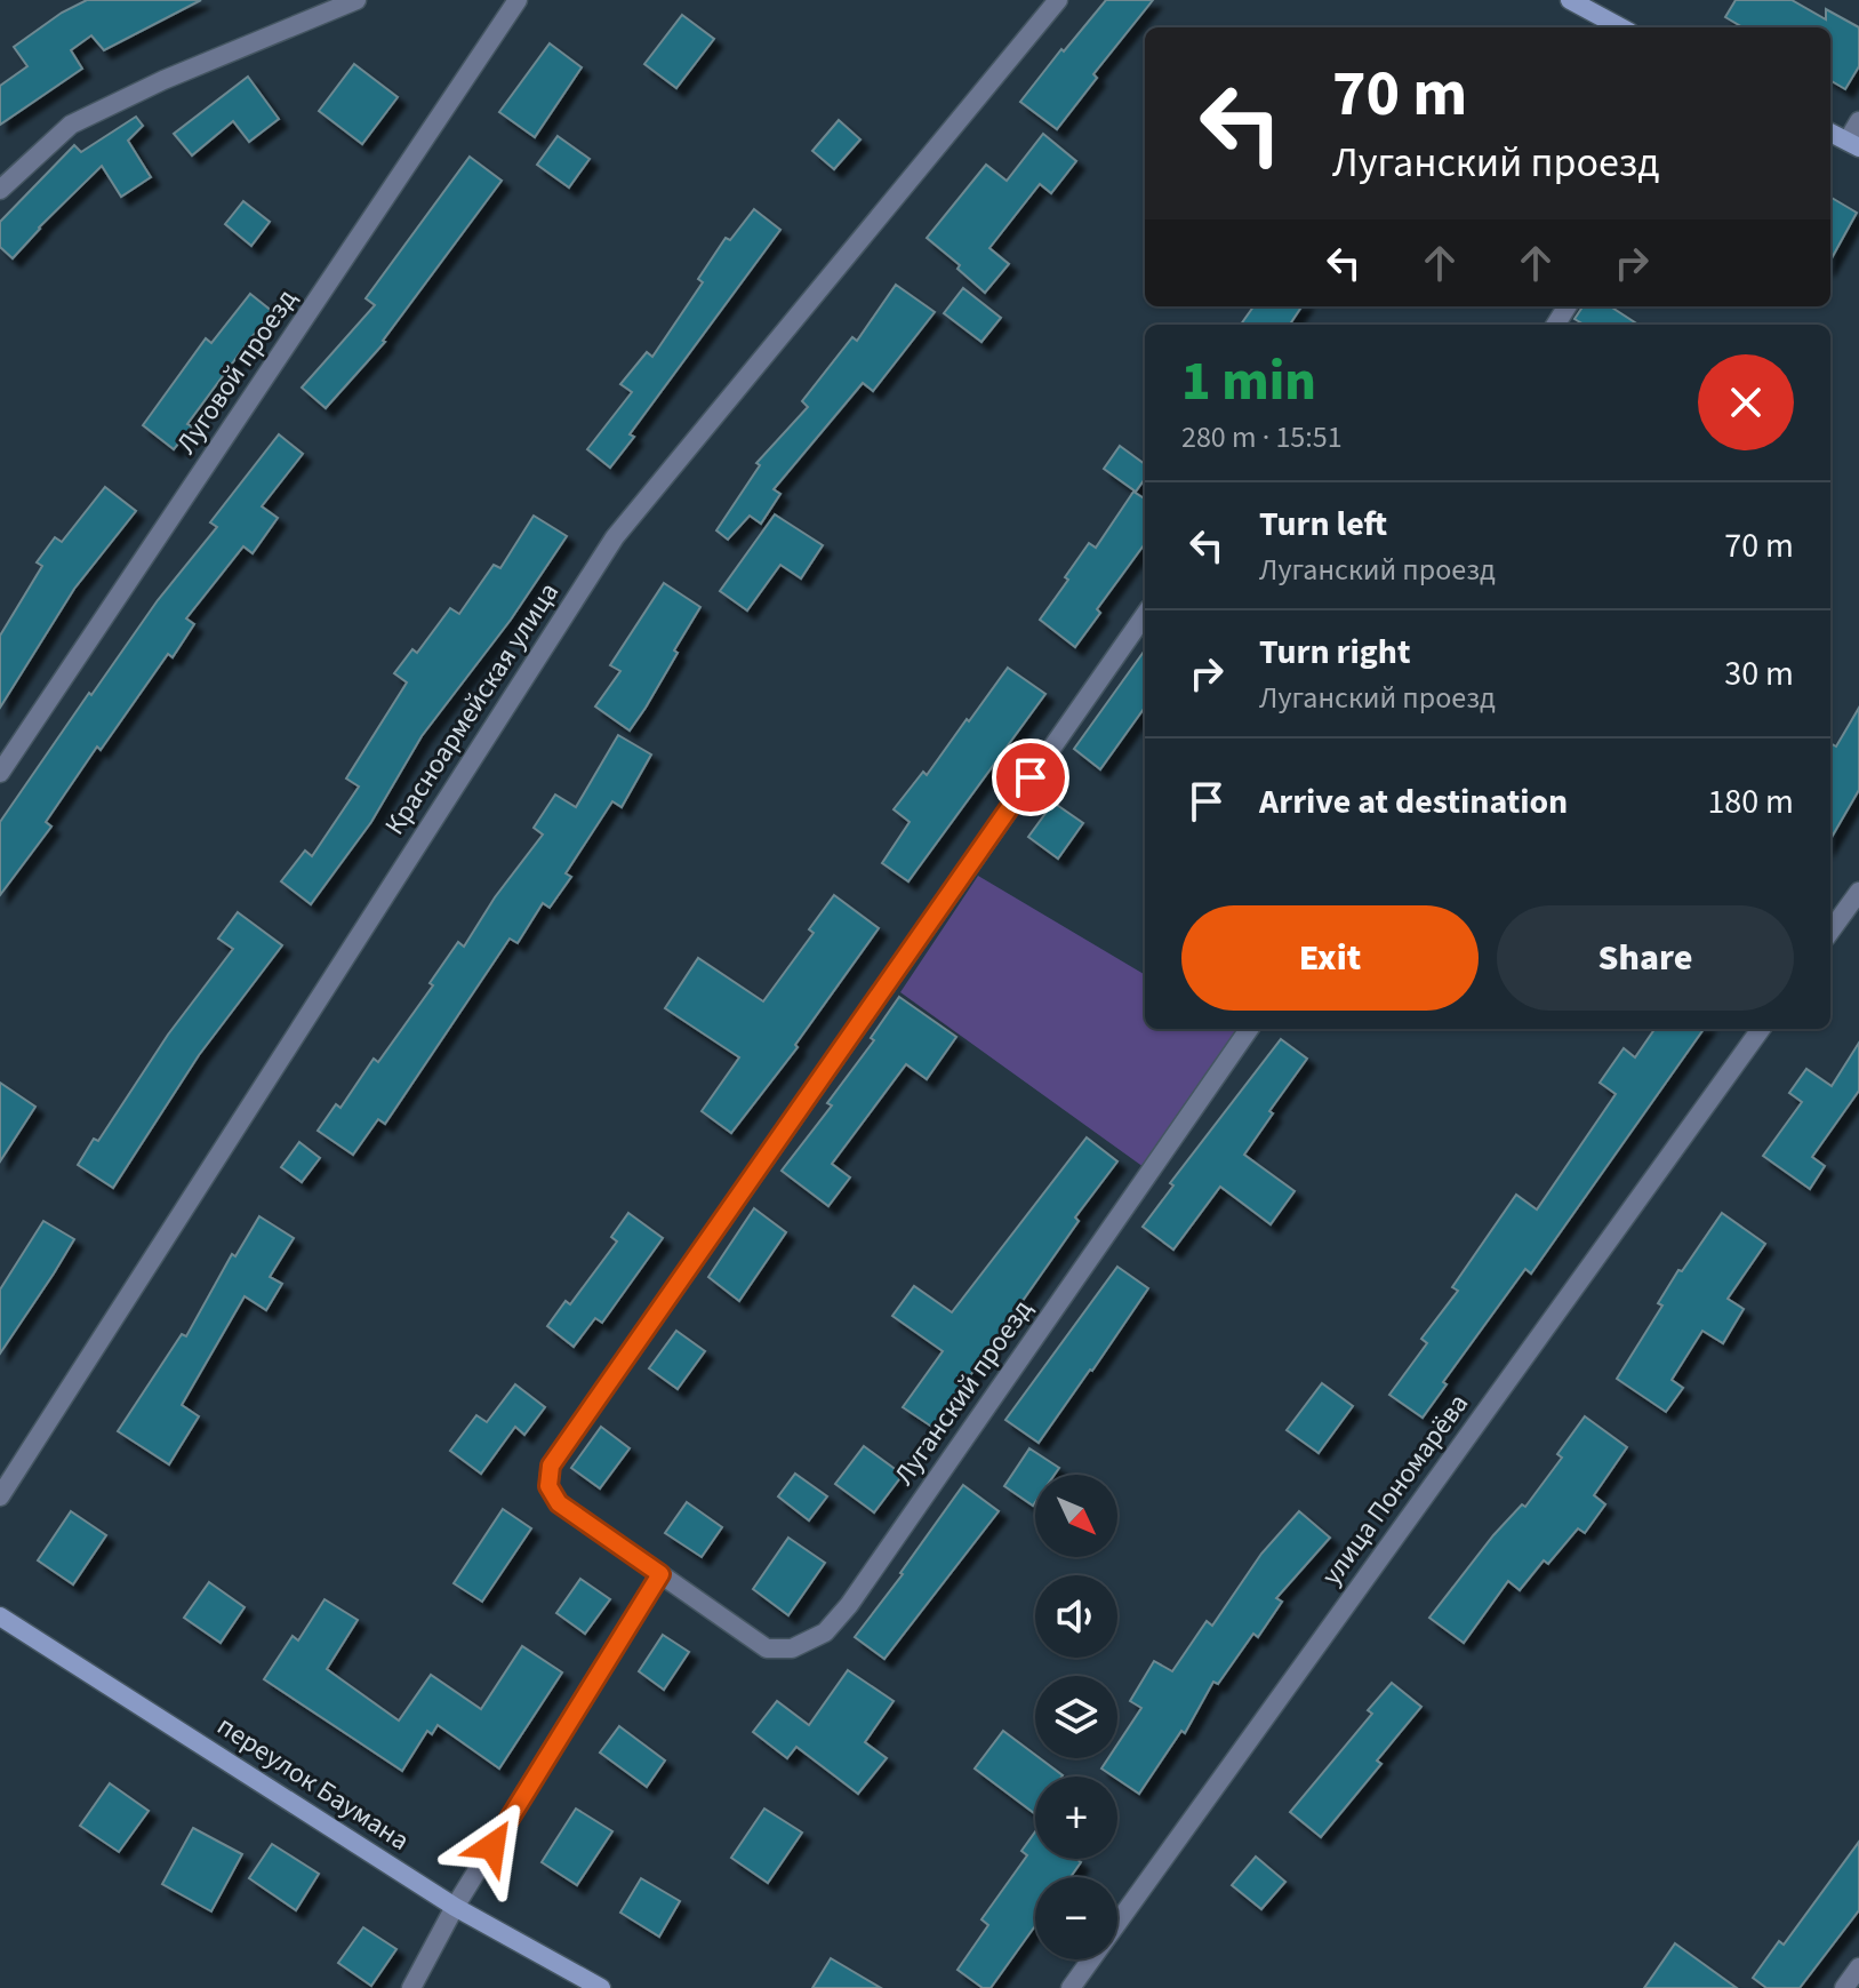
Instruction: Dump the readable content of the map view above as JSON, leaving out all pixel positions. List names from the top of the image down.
{
  "streets": {
    "street": [
      "Луговой проезд",
      "Красноармейская улица",
      "Луганский проезд",
      "улица Пономарёва",
      "переулок Баумана"
    ]
  },
  "north": "bottom right",
  "page": {
    "turn": ["70 m", "Луганский проезд"],
    "heading": ["1 min", "280 m · 15:51"],
    "list": [
      {
        "name": "Turn left",
        "note": "Луганский проезд",
        "value": "70 m"
      },
      {
        "name": "Turn right",
        "note": "Луганский проезд",
        "value": "30 m"
      },
      {
        "name": "Arrive at destination",
        "value": "180 m"
      }
    ],
    "buttons": ["Exit", "Share"],
    "map_buttons": ["+", "−"]
  }
}
